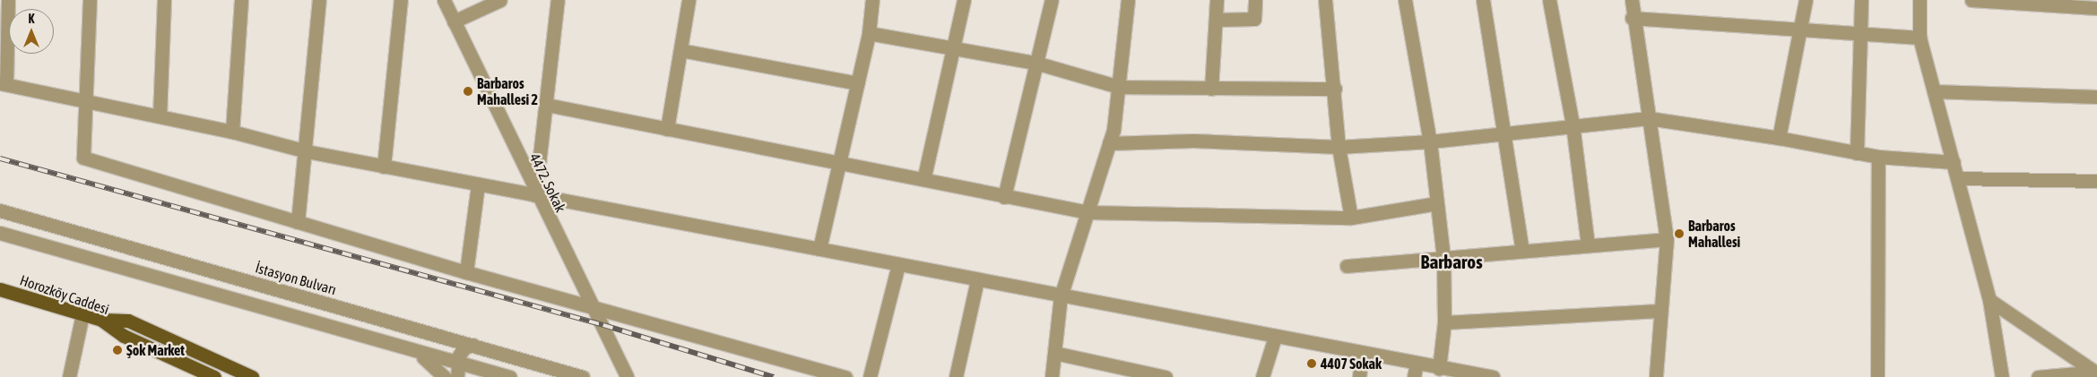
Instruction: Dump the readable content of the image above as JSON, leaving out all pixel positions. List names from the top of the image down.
{
  "streets": {
    "main road": ["Horozköy Caddesi"],
    "street": ["4472. Sokak", "İstasyon Bulvarı"]
  },
  "districts": ["Barbaros"],
  "places": [
    "Barbaros Mahallesi 2",
    "Barbaros Mahallesi",
    "Şok Market",
    "4407 Sokak"
  ],
  "north": "top"
}
